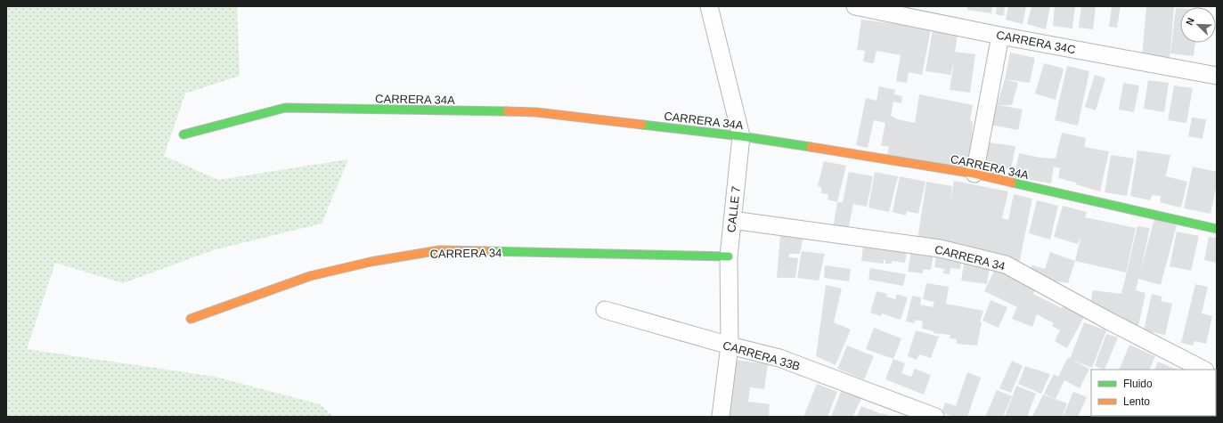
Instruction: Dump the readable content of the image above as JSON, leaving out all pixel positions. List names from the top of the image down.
{
  "streets": {
    "street": [
      "CARRERA 34C",
      "CARRERA 34A",
      "CALLE 7",
      "CARRERA 34",
      "CARRERA 33B"
    ]
  },
  "crossings": [
    ["CARRERA 34A", "CALLE 7"],
    ["CALLE 7", "CARRERA 34"],
    ["CALLE 7", "CARRERA 33B"]
  ],
  "legend": ["Fluido", "Lento"],
  "north": "top left"
}
